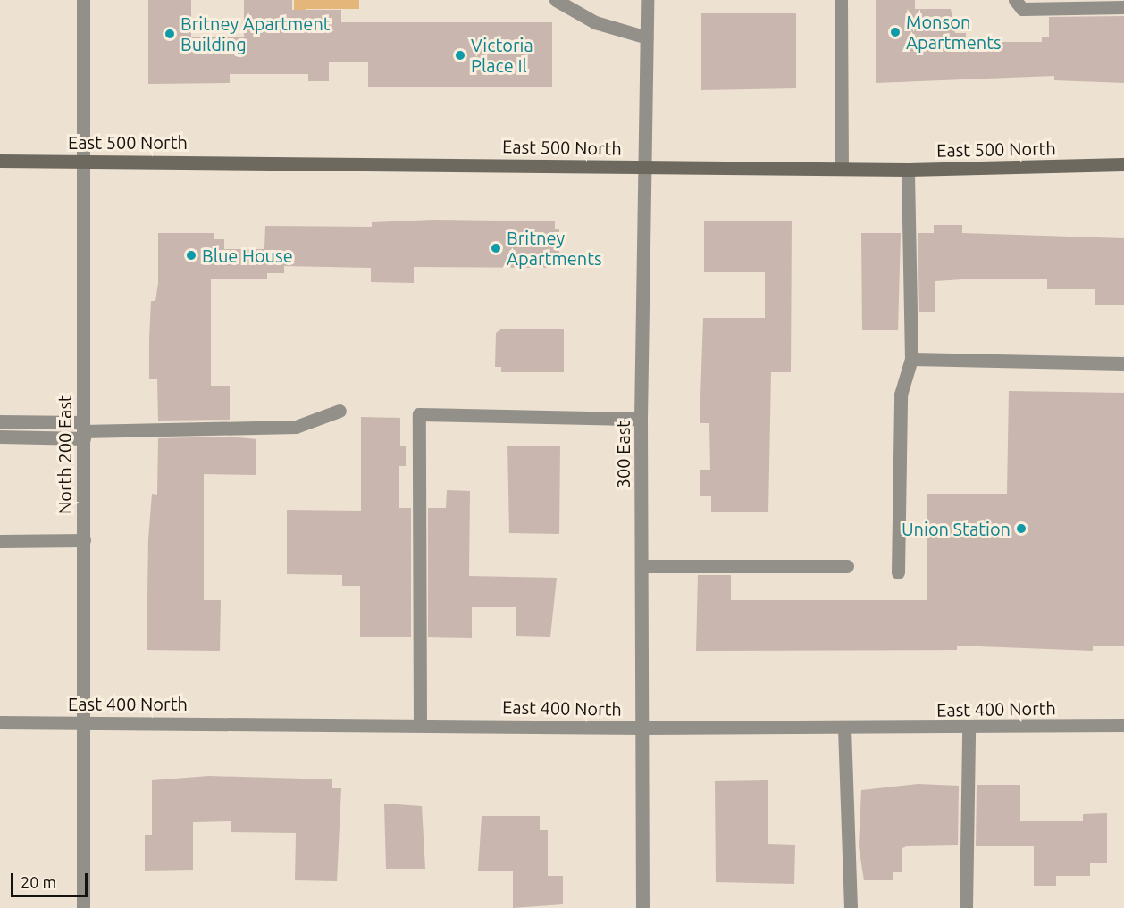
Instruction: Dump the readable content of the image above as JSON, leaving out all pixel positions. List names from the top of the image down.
{
  "streets": {
    "street": [
      "East 500 North",
      "North 200 East",
      "300 East",
      "East 400 North"
    ]
  },
  "crossings": [
    ["East 500 North", "North 200 East"],
    ["East 500 North", "300 East"],
    ["North 200 East", "East 400 North"],
    ["300 East", "East 400 North"]
  ],
  "places": [
    "Monson Apartments",
    "Britney Apartment Building",
    "Victoria Place Il",
    "Britney Apartments",
    "Blue House",
    "Union Station"
  ],
  "scale_bar": "20 m"
}
